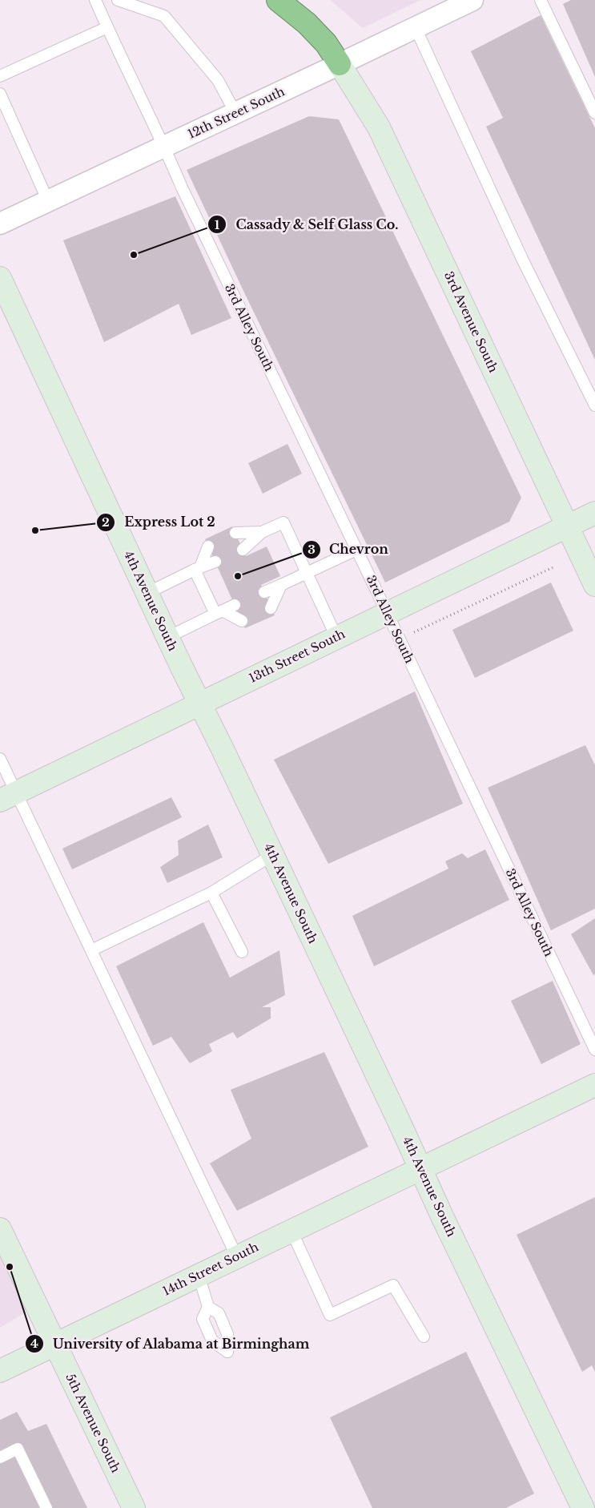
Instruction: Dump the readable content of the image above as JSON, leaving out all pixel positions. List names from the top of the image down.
{
  "streets": {
    "street": [
      "12th Street South",
      "3rd Avenue South",
      "4th Avenue South",
      "13th Street South",
      "14th Street South",
      "5th Avenue South"
    ],
    "lane": ["3rd Alley South"]
  },
  "crossings": [
    ["12th Street South", "3rd Avenue South"],
    ["12th Street South", "3rd Alley South"],
    ["3rd Avenue South", "13th Street South"],
    ["3rd Alley South", "13th Street South"],
    ["4th Avenue South", "13th Street South"],
    ["4th Avenue South", "14th Street South"],
    ["14th Street South", "5th Avenue South"]
  ],
  "places": [
    "Cassady & Self Glass Co.",
    "Express Lot 2",
    "Chevron",
    "University of Alabama at Birmingham"
  ]
}
